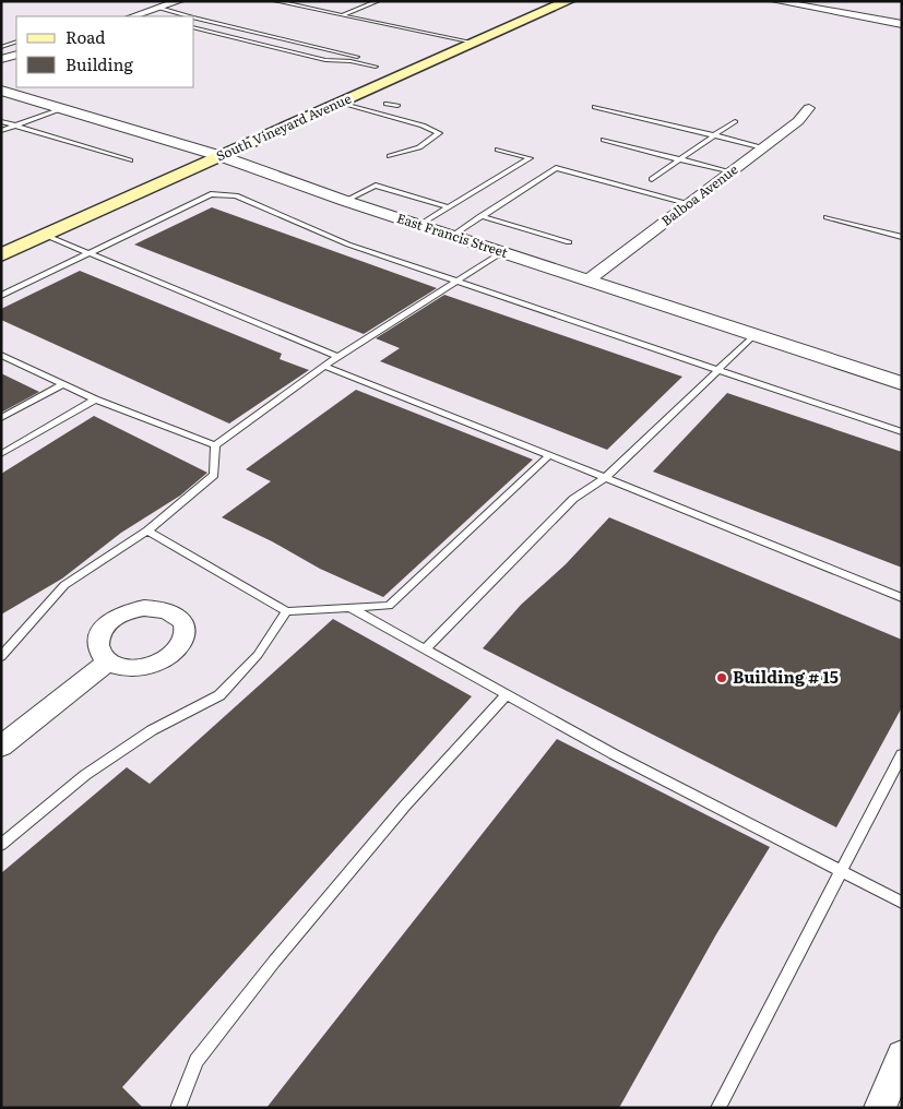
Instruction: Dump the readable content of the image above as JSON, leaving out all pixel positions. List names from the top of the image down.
{
  "streets": {
    "main road": ["South Vineyard Avenue"],
    "street": ["Balboa Avenue", "East Francis Street"]
  },
  "crossings": [
    ["South Vineyard Avenue", "East Francis Street"],
    ["Balboa Avenue", "East Francis Street"]
  ],
  "places": ["Building # 15"],
  "legend": ["Road", "Building"]
}
